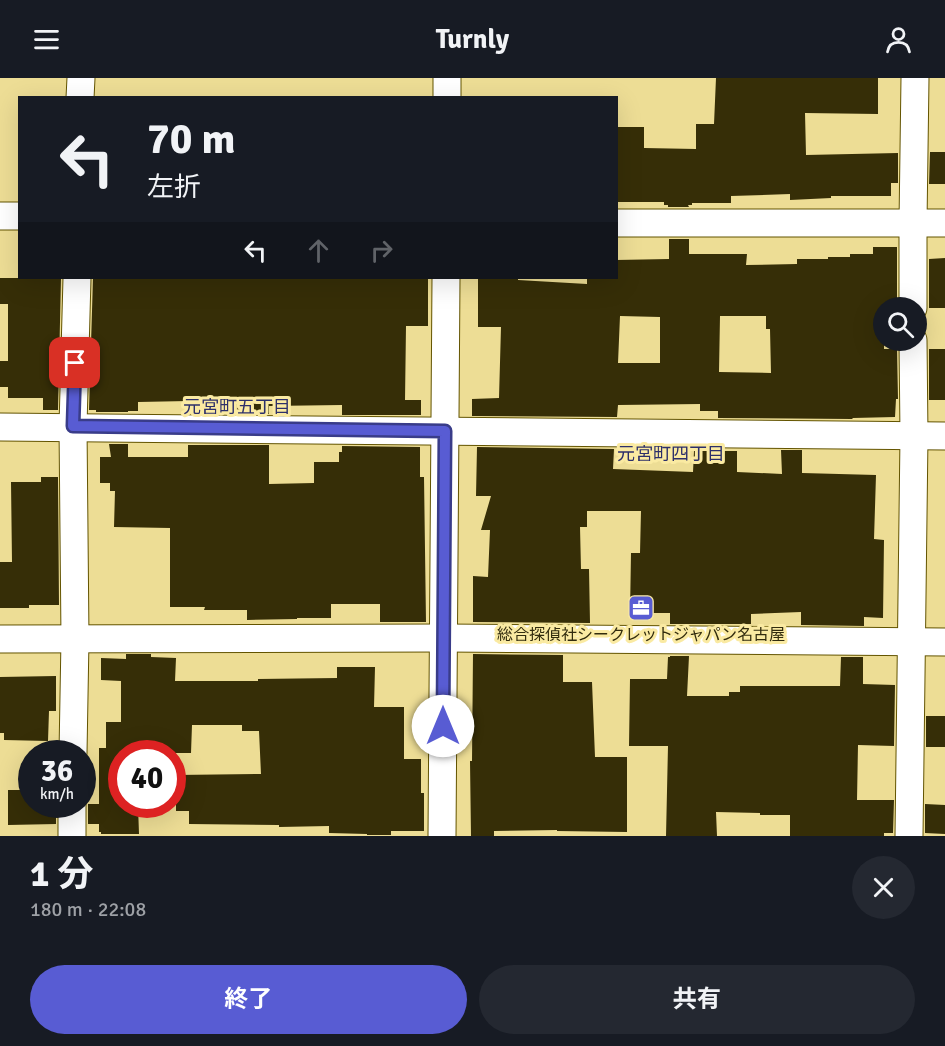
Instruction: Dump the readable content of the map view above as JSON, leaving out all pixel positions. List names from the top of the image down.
{
  "districts": ["元宮町五丁目", "元宮町四丁目"],
  "places": {
    "office": ["総合探偵社シークレットジャパン名古屋"]
  },
  "page": {
    "header": "Turnly",
    "turn": ["70 m", "左折"],
    "speed": "36 km/h",
    "limit": "40",
    "heading": ["1 分", "180 m · 22:08"],
    "buttons": ["終了", "共有"]
  }
}
